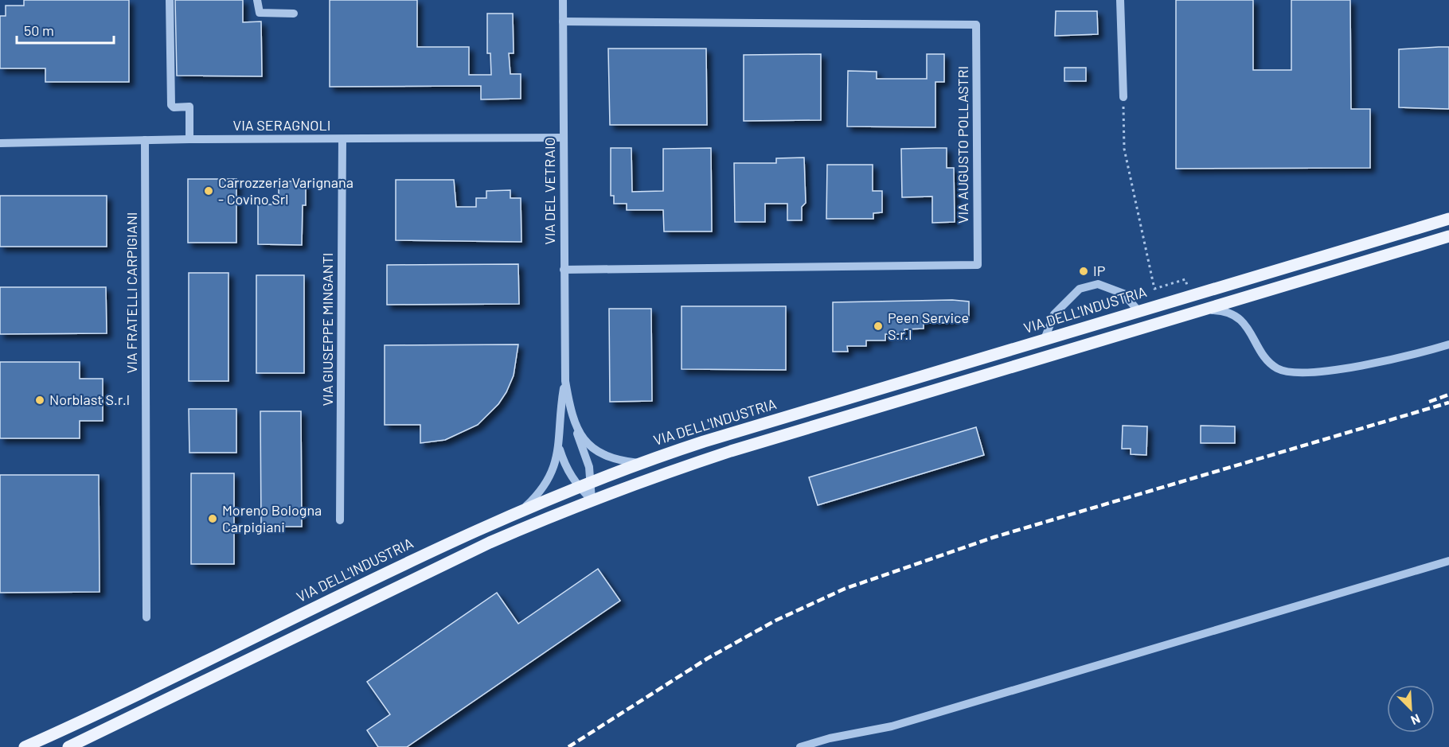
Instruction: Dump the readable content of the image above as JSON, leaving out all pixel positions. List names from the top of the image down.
{
  "streets": {
    "main road": ["VIA DELL'INDUSTRIA"],
    "street": [
      "VIA SERAGNOLI",
      "VIA AUGUSTO POLLASTRI",
      "VIA DEL VETRAIO",
      "VIA FRATELLI CARPIGIANI",
      "VIA GIUSEPPE MINGANTI"
    ]
  },
  "crossings": [
    ["VIA SERAGNOLI", "VIA DEL VETRAIO"],
    ["VIA SERAGNOLI", "VIA FRATELLI CARPIGIANI"],
    ["VIA SERAGNOLI", "VIA GIUSEPPE MINGANTI"],
    ["VIA AUGUSTO POLLASTRI", "VIA DEL VETRAIO"],
    ["VIA DEL VETRAIO", "VIA DELL'INDUSTRIA"]
  ],
  "places": [
    "Carrozzeria Varignana - Covino Srl",
    "IP",
    "Peen Service S.r.l",
    "Norblast S.r.l",
    "Moreno Bologna Carpigiani"
  ],
  "scale_bar": "50 m",
  "north": "bottom right"
}
